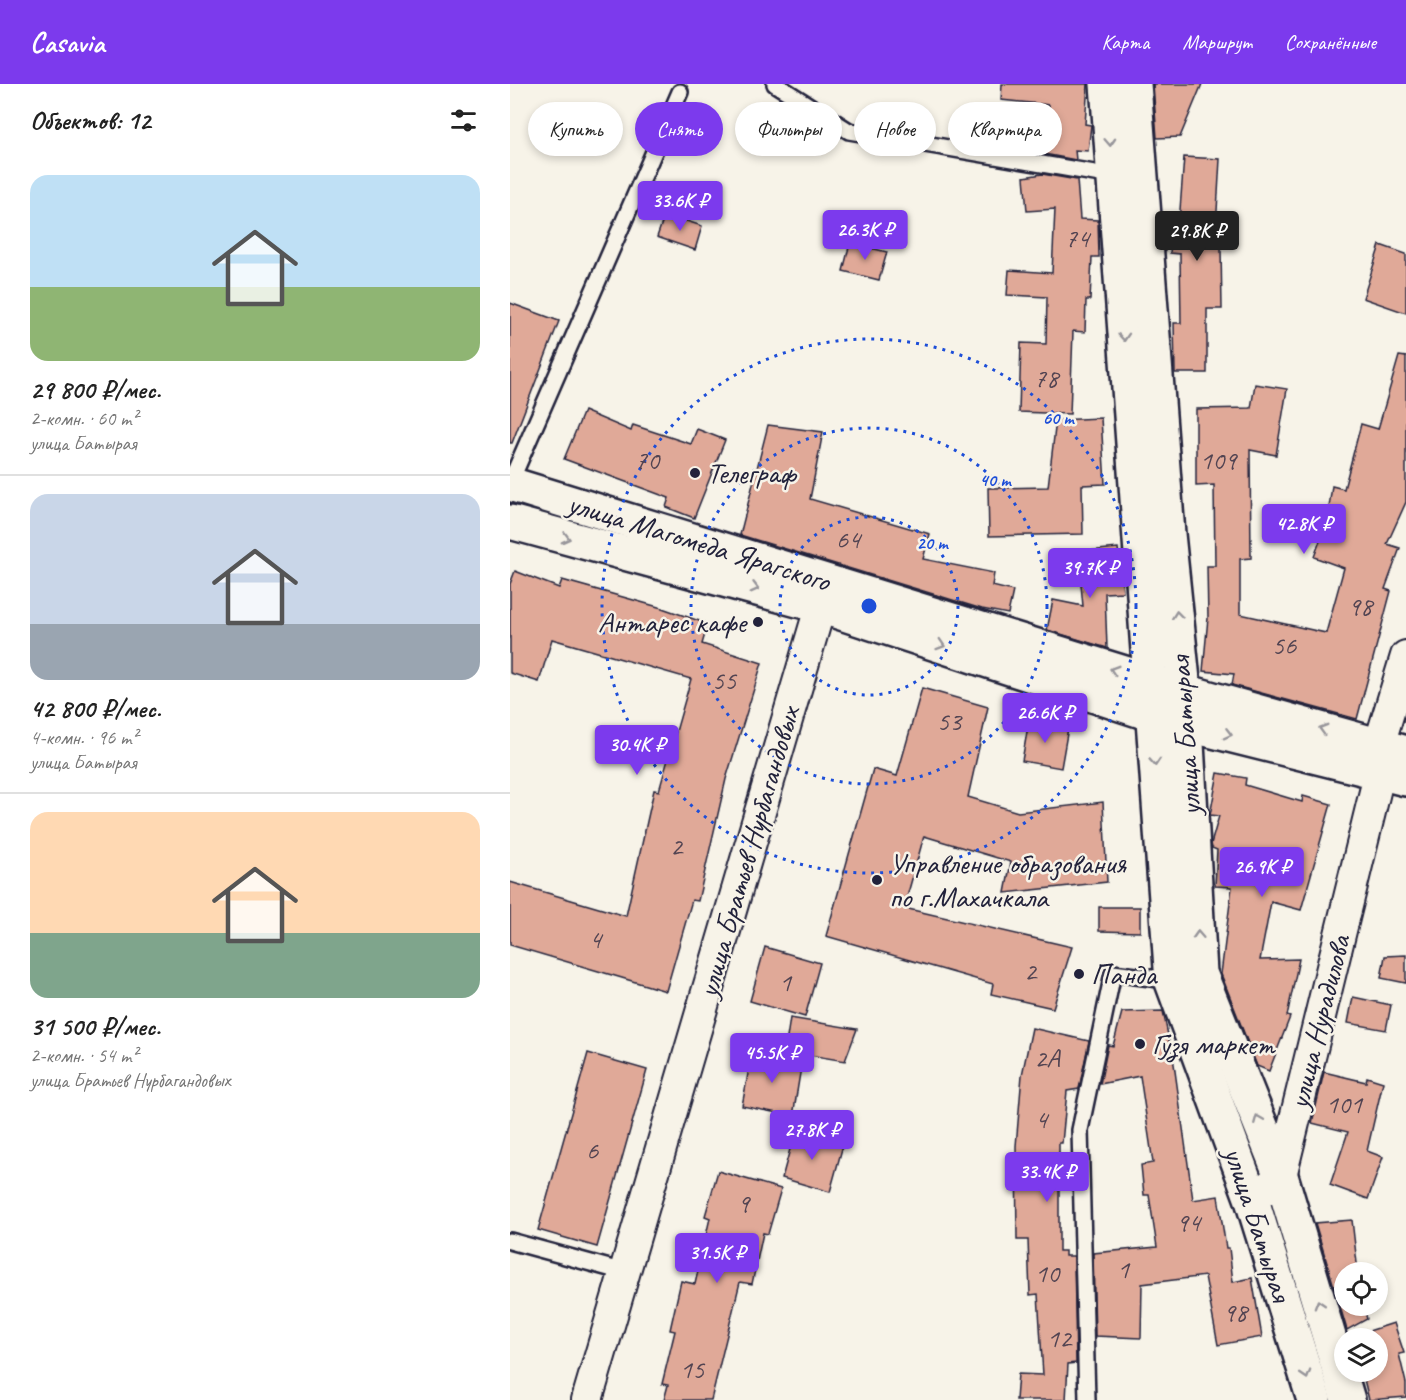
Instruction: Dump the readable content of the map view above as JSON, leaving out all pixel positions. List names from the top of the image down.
{
  "streets": {
    "main road": ["улица Магомеда Ярагского", "улица Батырая"],
    "street": ["улица Братьев Нурбагандовых", "улица Нурадилова"]
  },
  "crossings": [
    ["улица Магомеда Ярагского", "улица Батырая"],
    ["улица Магомеда Ярагского", "улица Братьев Нурбагандовых"],
    ["улица Магомеда Ярагского", "улица Нурадилова"],
    ["улица Батырая", "улица Нурадилова"]
  ],
  "places": [
    "Телеграф",
    "Антарес кафе",
    "Управление образования по г.Махачкала",
    "Панда",
    "Гузя маркет"
  ],
  "house_numbers": [
    "74",
    "78",
    "70",
    "109",
    "64",
    "98",
    "56",
    "55",
    "53",
    "2",
    "4",
    "2",
    "1",
    "2А",
    "101",
    "4",
    "6",
    "9",
    "94",
    "1",
    "10",
    "98",
    "12",
    "15"
  ],
  "page": {
    "header": "Casavia",
    "nav": ["Карта", "Маршрут", "Сохранённые"],
    "heading": "Объектов: 12",
    "chip": [
      "Купить",
      "Снять",
      "Фильтры",
      "Новое",
      "Квартира"
    ],
    "list": [
      {
        "name": "29 800 ₽/мес.",
        "note": "2-комн. · 60 m² · улица Батырая"
      },
      {
        "name": "42 800 ₽/мес.",
        "note": "4-комн. · 96 m² · улица Батырая"
      },
      {
        "name": "31 500 ₽/мес.",
        "note": "2-комн. · 54 m² · улица Братьев Нурбагандовых"
      }
    ],
    "price": [
      "33.6K ₽",
      "26.3K ₽",
      "29.8K ₽",
      "42.8K ₽",
      "39.7K ₽",
      "26.6K ₽",
      "30.4K ₽",
      "26.9K ₽",
      "45.5K ₽",
      "27.8K ₽",
      "33.4K ₽",
      "31.5K ₽"
    ]
  },
  "rings": ["60 m", "40 m", "20 m"]
}
